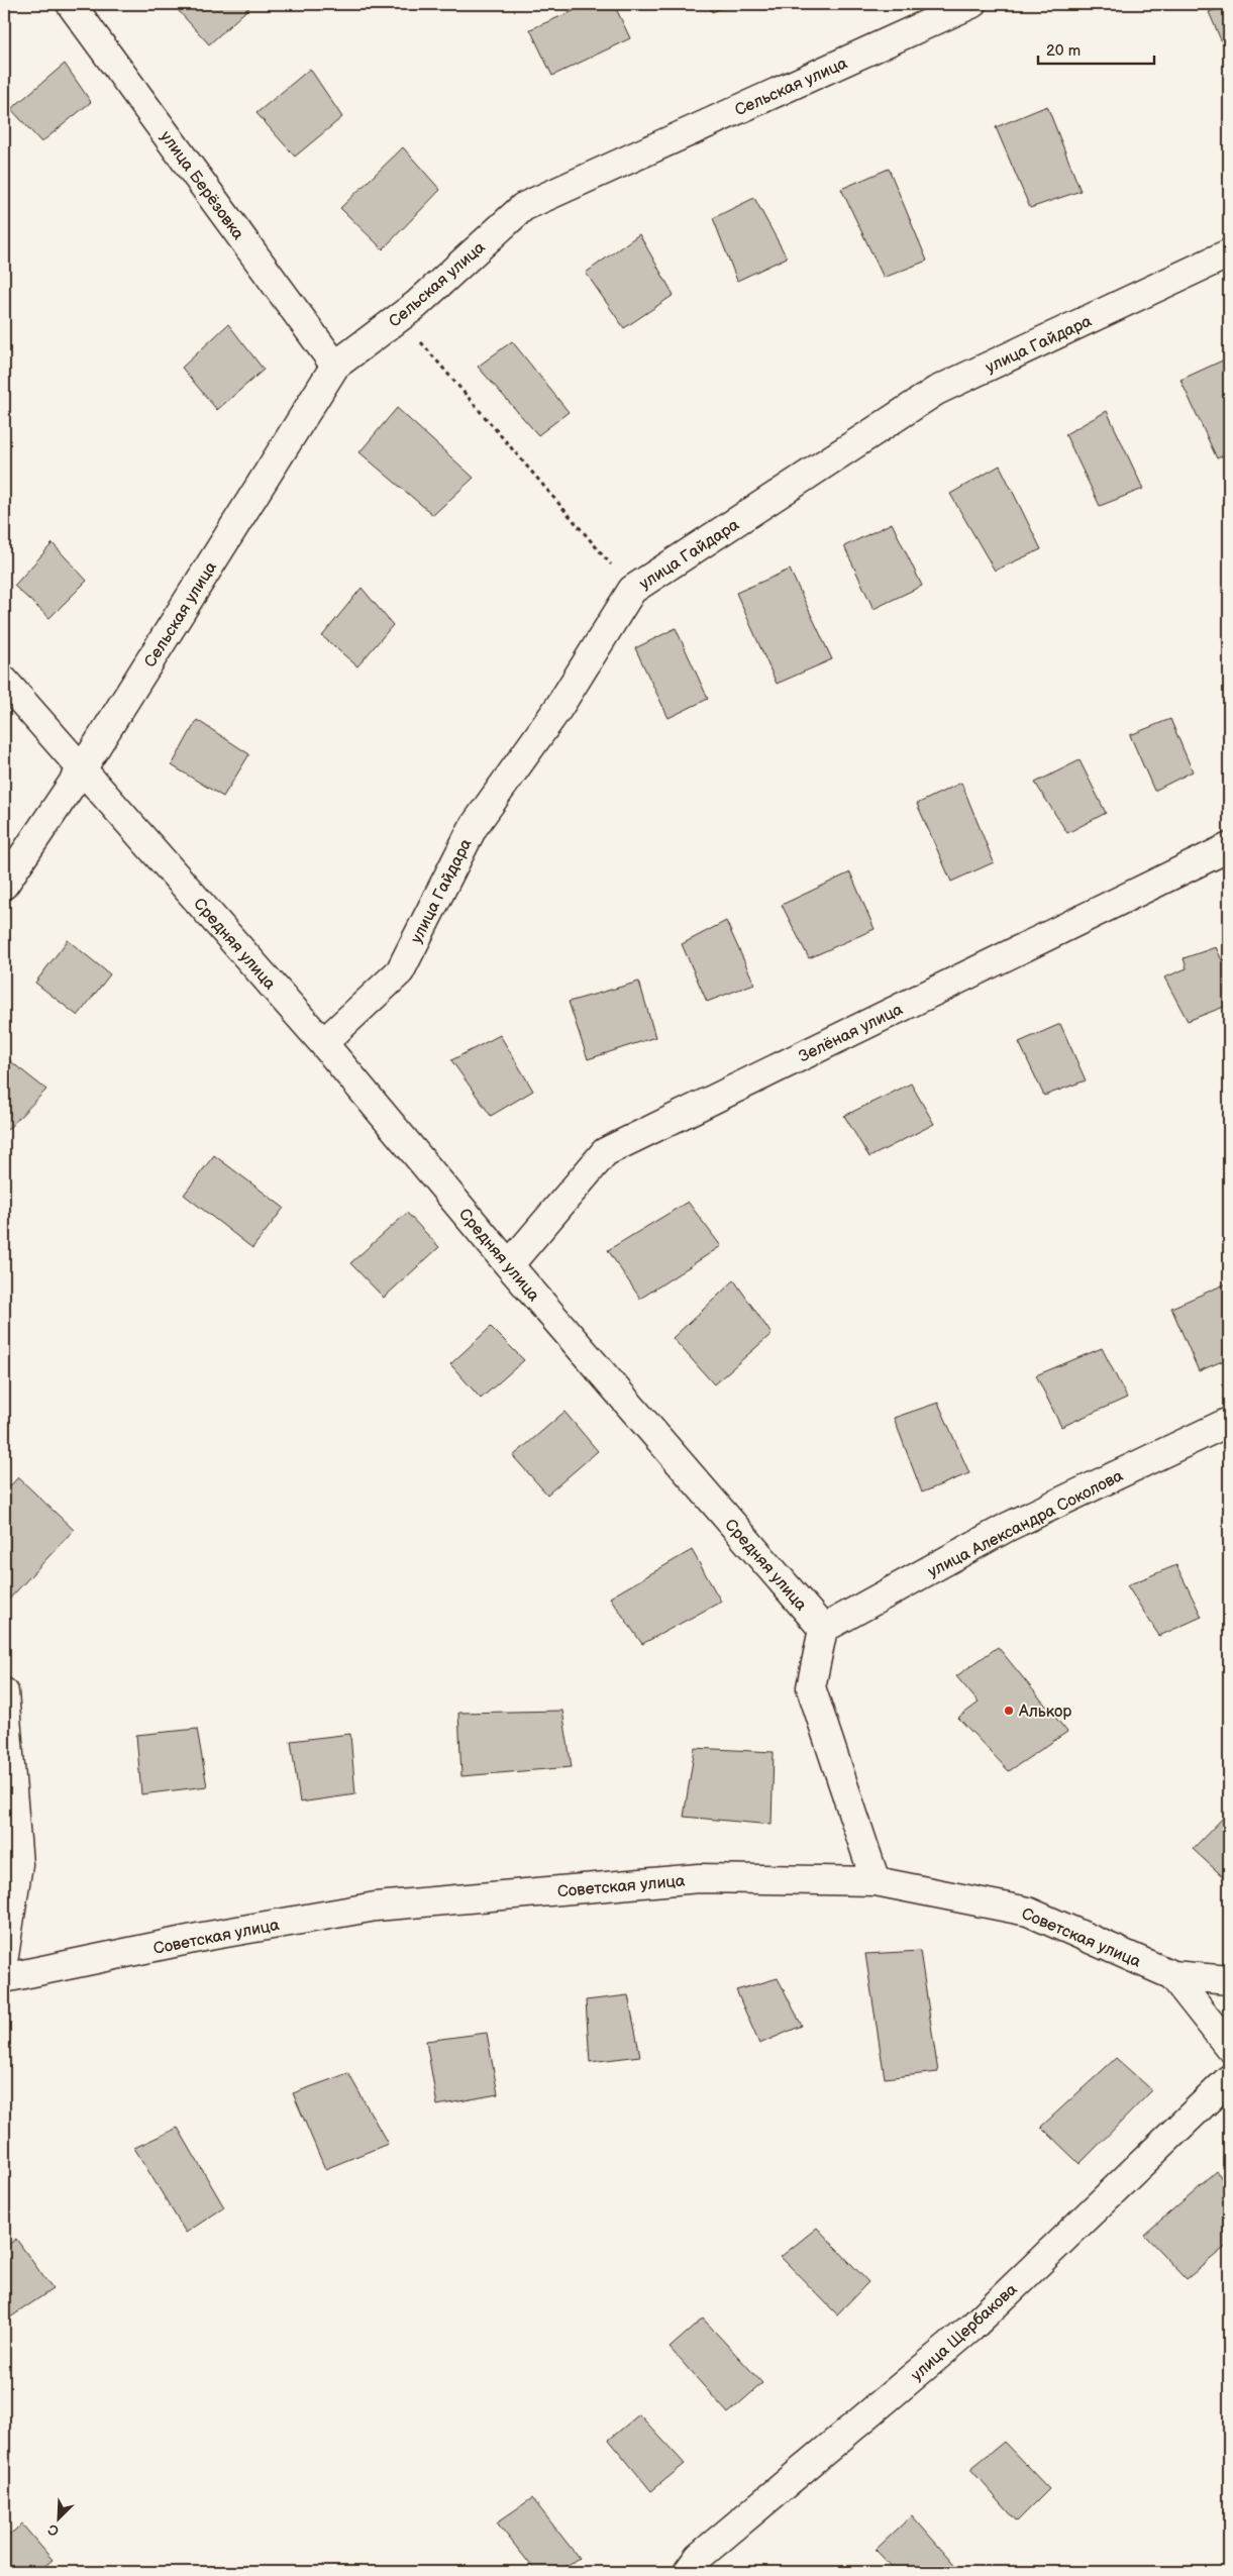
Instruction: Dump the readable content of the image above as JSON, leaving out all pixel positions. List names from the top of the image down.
{
  "streets": {
    "street": [
      "Сельская улица",
      "улица Берёзовка",
      "улица Гайдара",
      "Средняя улица",
      "Зелёная улица",
      "улица Александра Соколова",
      "Советская улица",
      "улица Щербакова"
    ]
  },
  "crossings": [
    ["Сельская улица", "улица Берёзовка"],
    ["Сельская улица", "Средняя улица"],
    ["улица Гайдара", "Средняя улица"],
    ["Средняя улица", "Зелёная улица"],
    ["Средняя улица", "улица Александра Соколова"]
  ],
  "places": ["Алькор"],
  "scale_bar": "20 m",
  "north": "bottom left"
}
